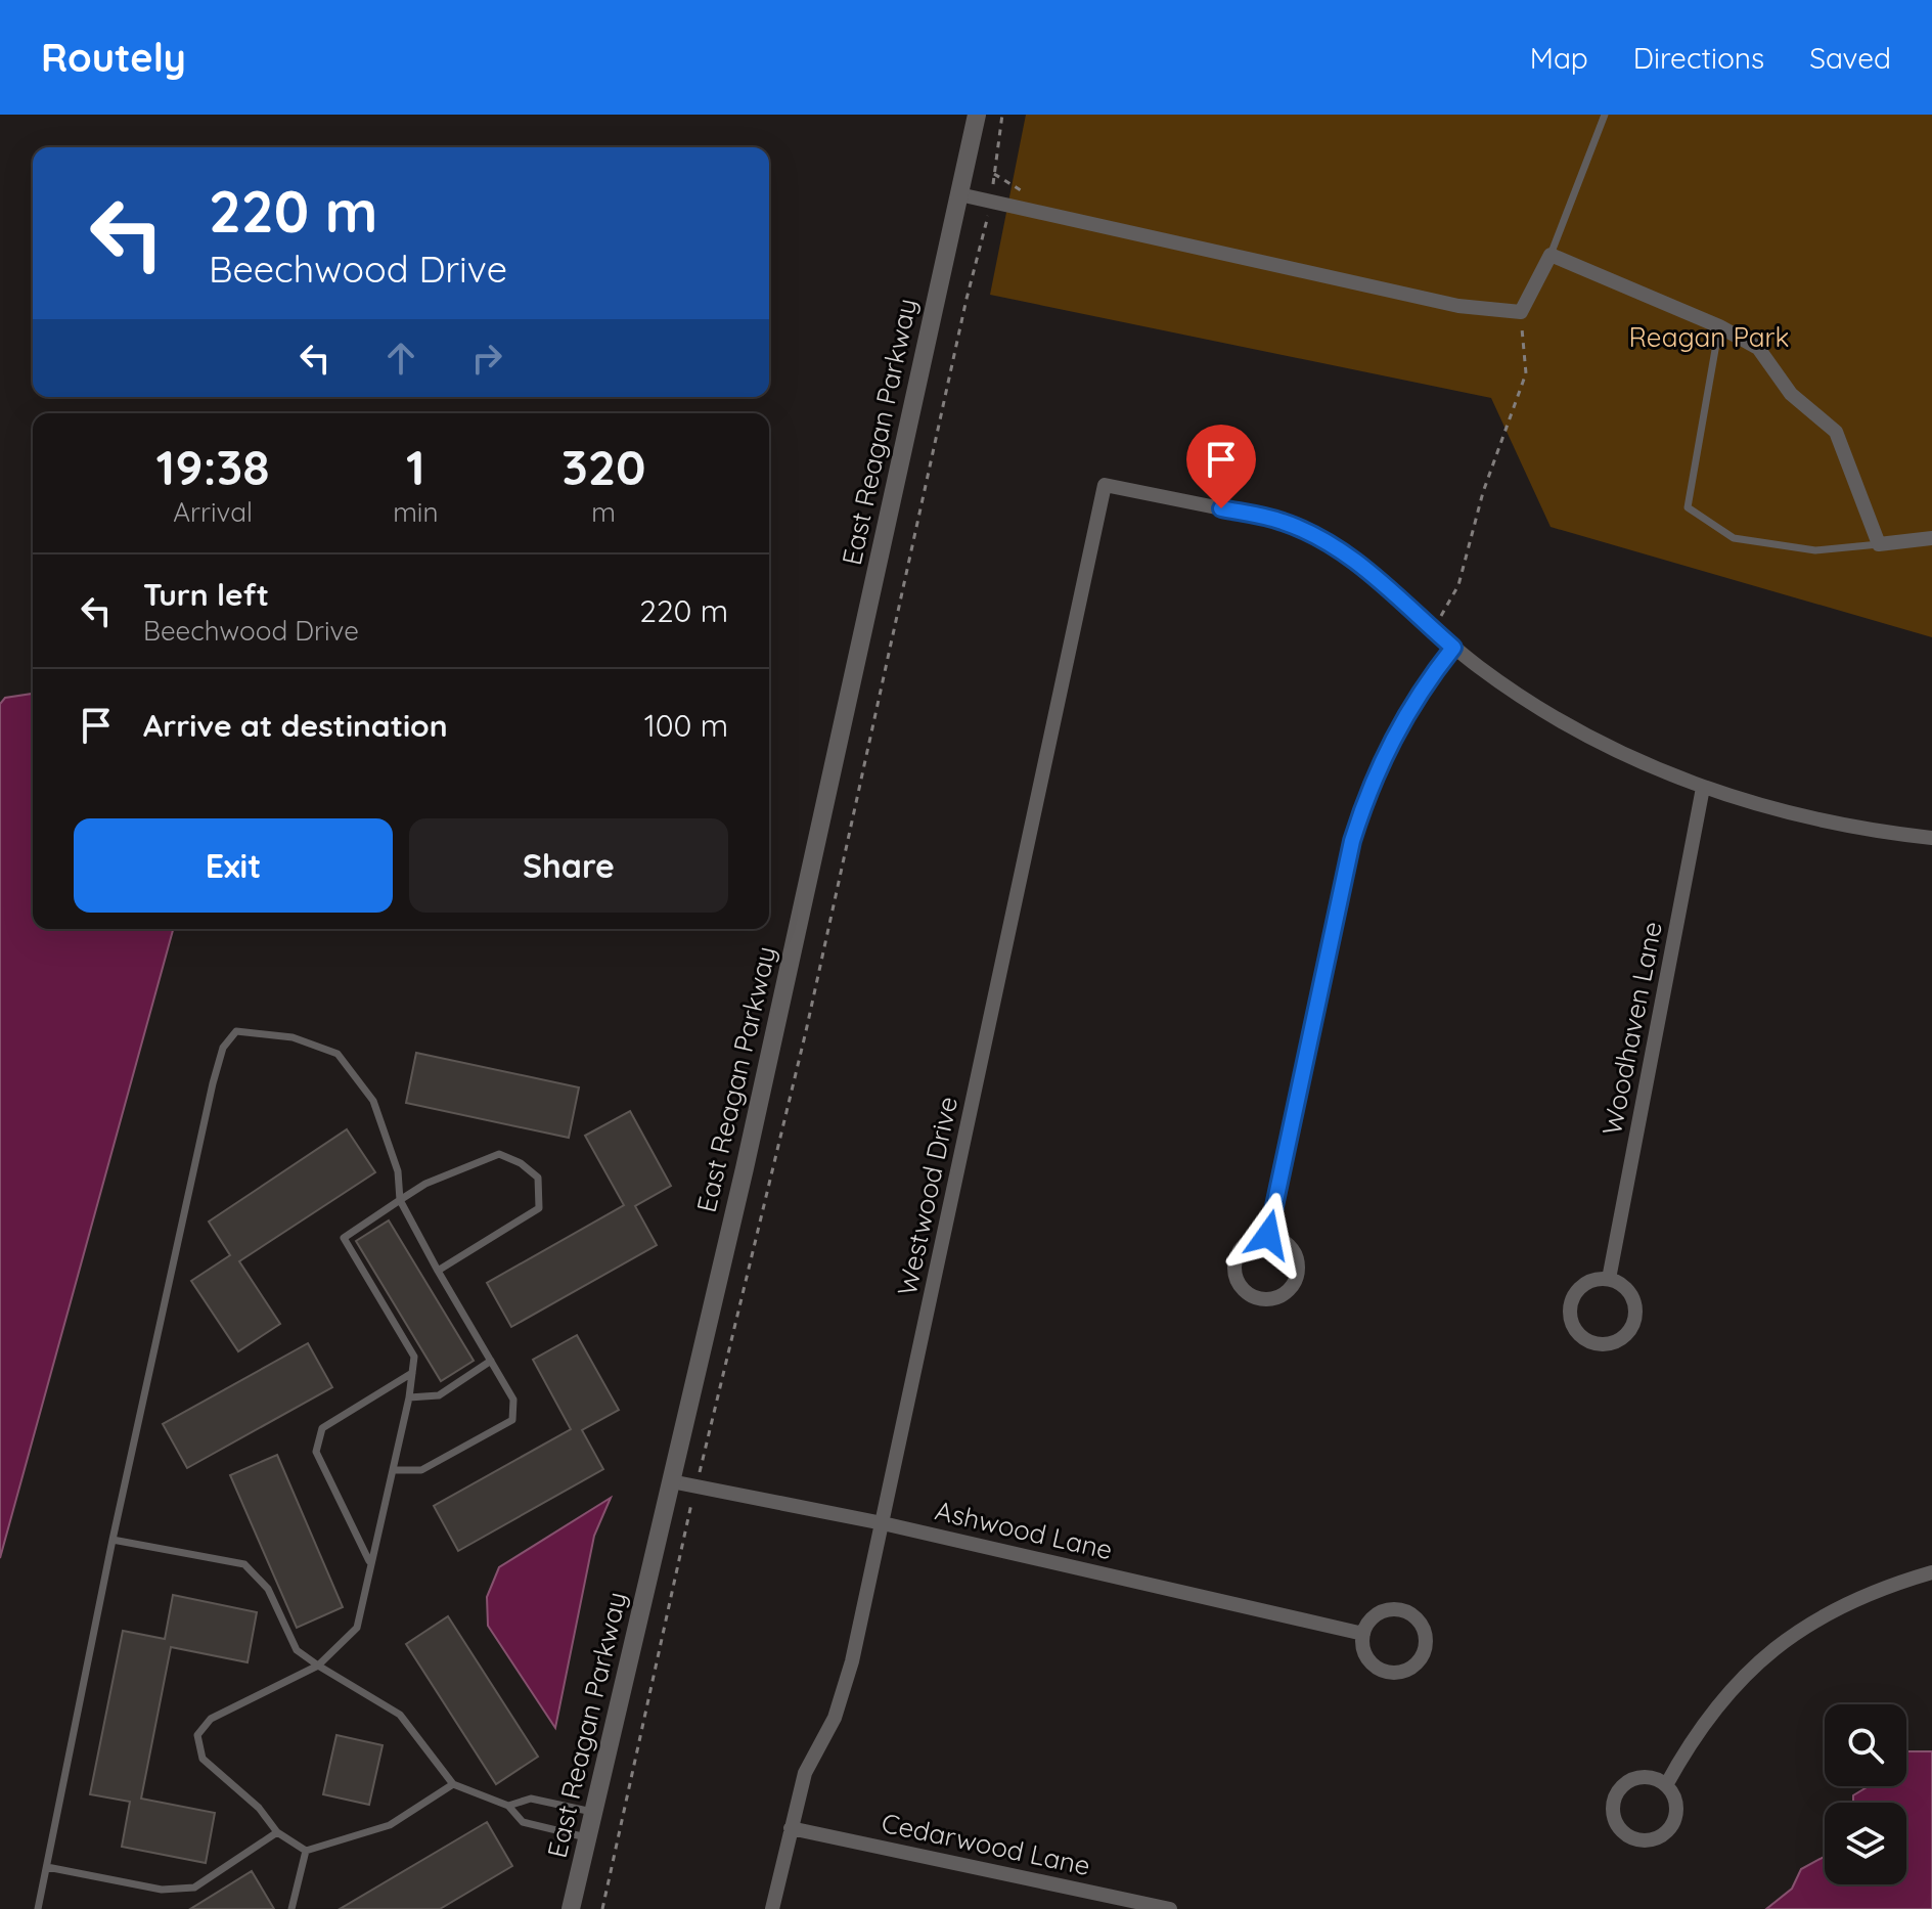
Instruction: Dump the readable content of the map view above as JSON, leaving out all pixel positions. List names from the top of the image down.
{
  "streets": {
    "street": [
      "East Reagan Parkway",
      "Woodhaven Lane",
      "Westwood Drive",
      "Ashwood Lane",
      "Cedarwood Lane"
    ]
  },
  "crossings": [
    ["East Reagan Parkway", "Ashwood Lane"],
    ["Westwood Drive", "Ashwood Lane"],
    ["Westwood Drive", "Cedarwood Lane"]
  ],
  "parks": ["Reagan Park"],
  "page": {
    "header": "Routely",
    "nav": ["Map", "Directions", "Saved"],
    "turn": ["220 m", "Beechwood Drive"],
    "eta": [
      "19:38",
      "Arrival",
      "1",
      "min",
      "320",
      "m"
    ],
    "list": [
      {
        "name": "Turn left",
        "note": "Beechwood Drive",
        "value": "220 m"
      },
      {
        "name": "Arrive at destination",
        "value": "100 m"
      }
    ],
    "buttons": ["Exit", "Share"]
  }
}
